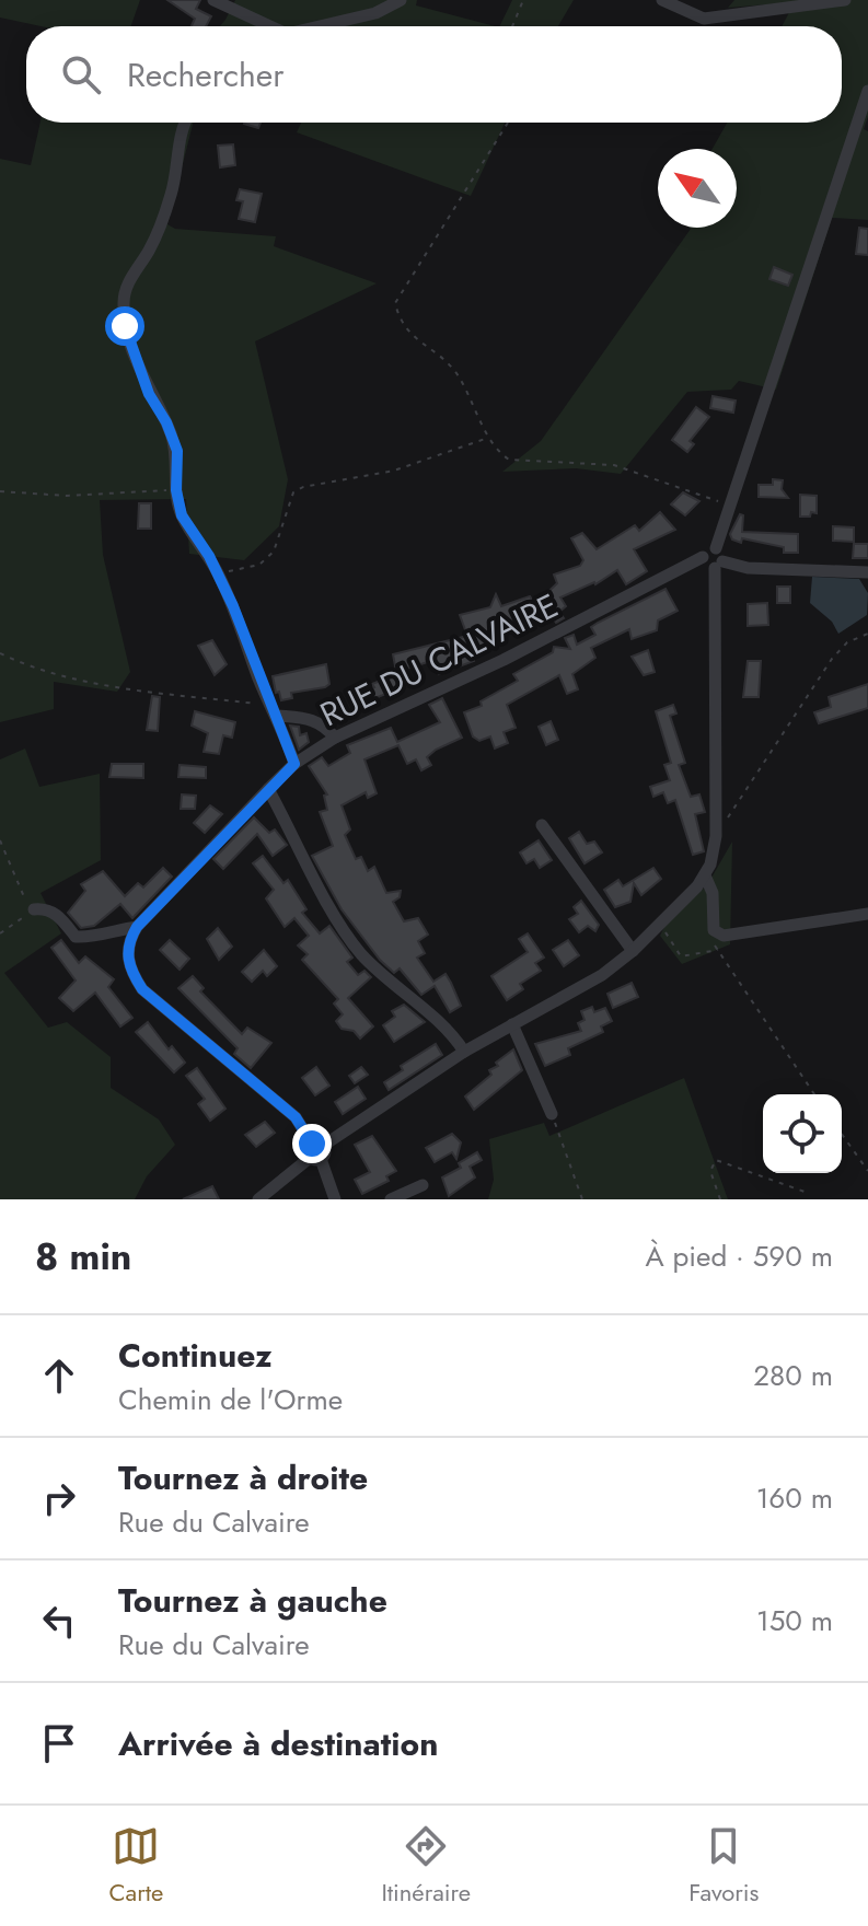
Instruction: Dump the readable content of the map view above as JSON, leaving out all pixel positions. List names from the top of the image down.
{
  "streets": {
    "street": ["RUE DU CALVAIRE"]
  },
  "north": "top left",
  "page": {
    "search": "Rechercher",
    "heading": ["8 min", "À pied · 590 m"],
    "list": [
      ["Continuez", "Chemin de l'Orme", "280 m"],
      ["Tournez à droite", "Rue du Calvaire", "160 m"],
      ["Tournez à gauche", "Rue du Calvaire", "150 m"],
      "Arrivée à destination"
    ],
    "nav": ["Carte", "Itinéraire", "Favoris"]
  }
}
